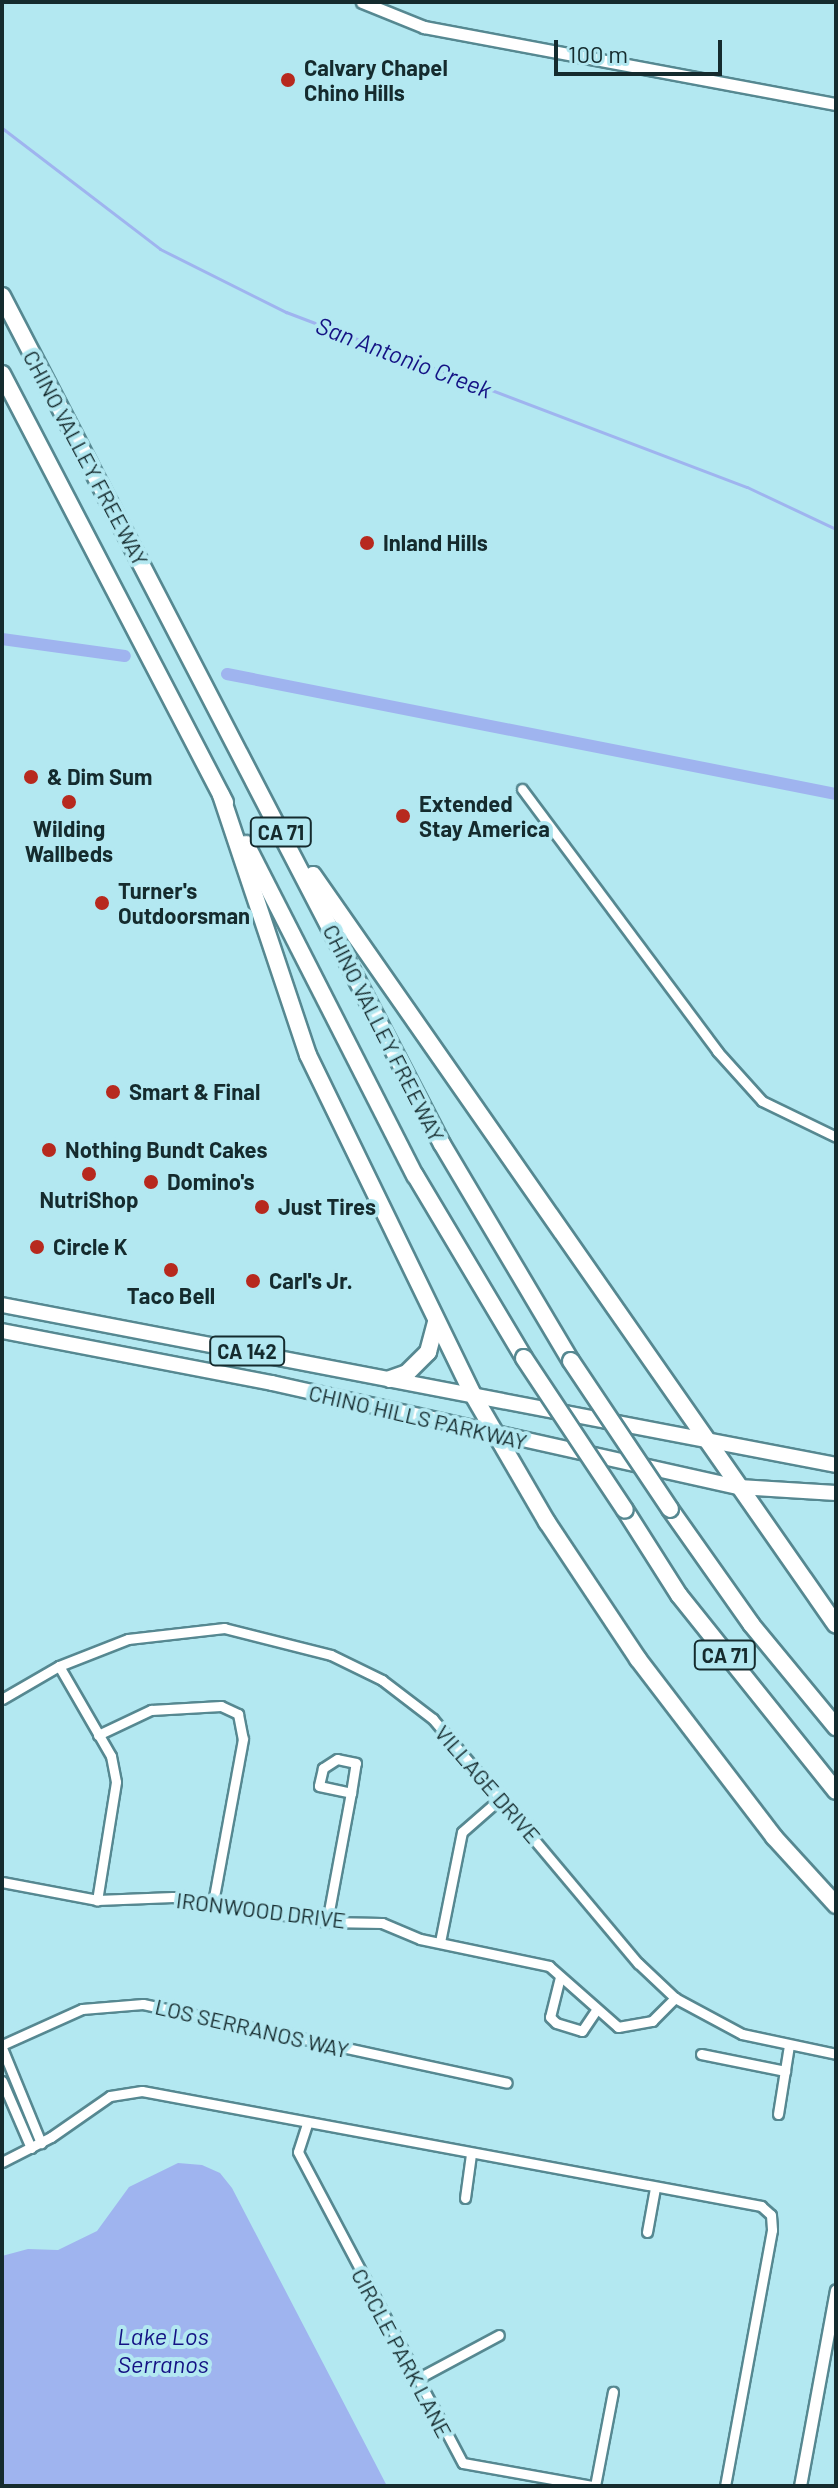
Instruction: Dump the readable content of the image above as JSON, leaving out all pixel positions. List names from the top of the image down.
{
  "streets": {
    "highway": ["CHINO VALLEY FREEWAY", "CA 71"],
    "main road": ["CA 142", "CHINO HILLS PARKWAY"],
    "street": [
      "VILLAGE DRIVE",
      "IRONWOOD DRIVE",
      "LOS SERRANOS WAY",
      "CIRCLE PARK LANE"
    ]
  },
  "crossings": [
    ["VILLAGE DRIVE", "IRONWOOD DRIVE"]
  ],
  "water": ["San Antonio Creek", "Lake Los Serranos"],
  "places": [
    "Calvary Chapel Chino Hills",
    "Inland Hills",
    "& Dim Sum",
    "Wilding Wallbeds",
    "Extended Stay America",
    "Turner's Outdoorsman",
    "Smart & Final",
    "Nothing Bundt Cakes",
    "NutriShop",
    "Domino's",
    "Just Tires",
    "Circle K",
    "Taco Bell",
    "Carl's Jr."
  ],
  "scale_bar": "100 m"
}
